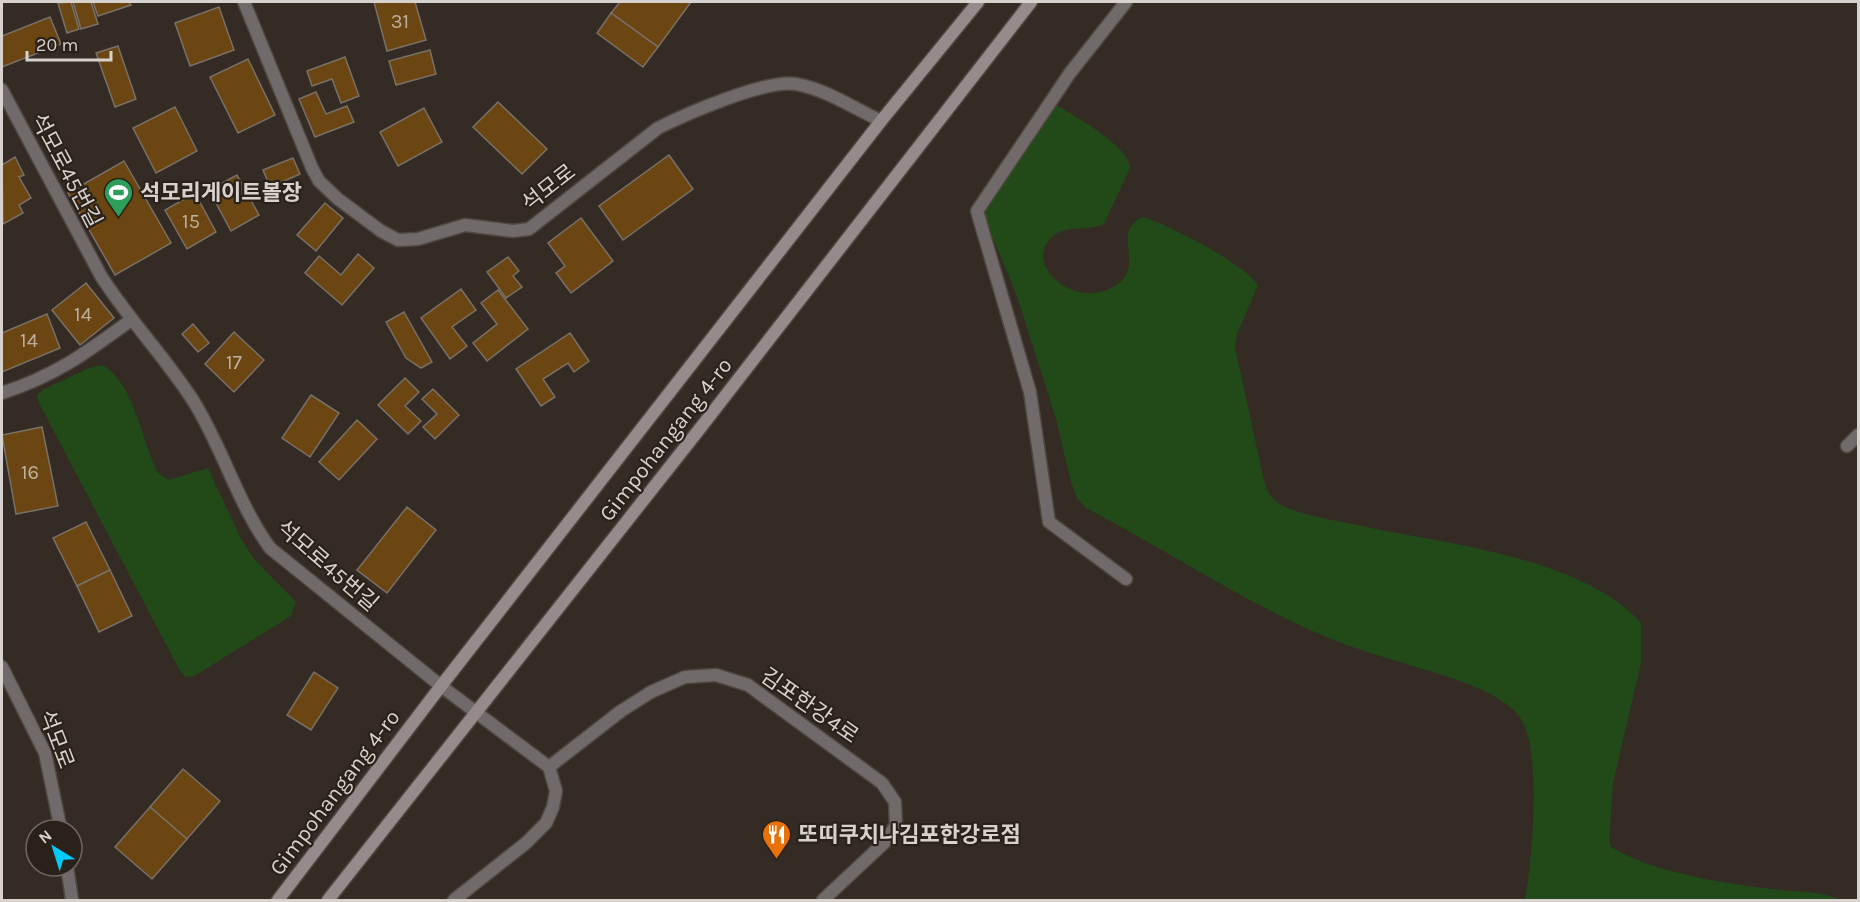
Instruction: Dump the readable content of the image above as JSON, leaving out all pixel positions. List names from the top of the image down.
{
  "streets": {
    "street": ["Gimpohangang 4-ro"],
    "lane": ["석모로45번길", "석모로", "김포한강4로"]
  },
  "crossings": [
    ["석모로45번길", "Gimpohangang 4-ro"],
    ["석모로45번길", "김포한강4로"],
    ["석모로", "Gimpohangang 4-ro"]
  ],
  "places": {
    "sports": ["석모리게이트볼장"],
    "restaurant": ["또띠쿠치나김포한강로점"]
  },
  "house_numbers": [
    "31",
    "15",
    "14",
    "14",
    "17",
    "16"
  ],
  "scale_bar": "20 m",
  "north": "top left"
}
